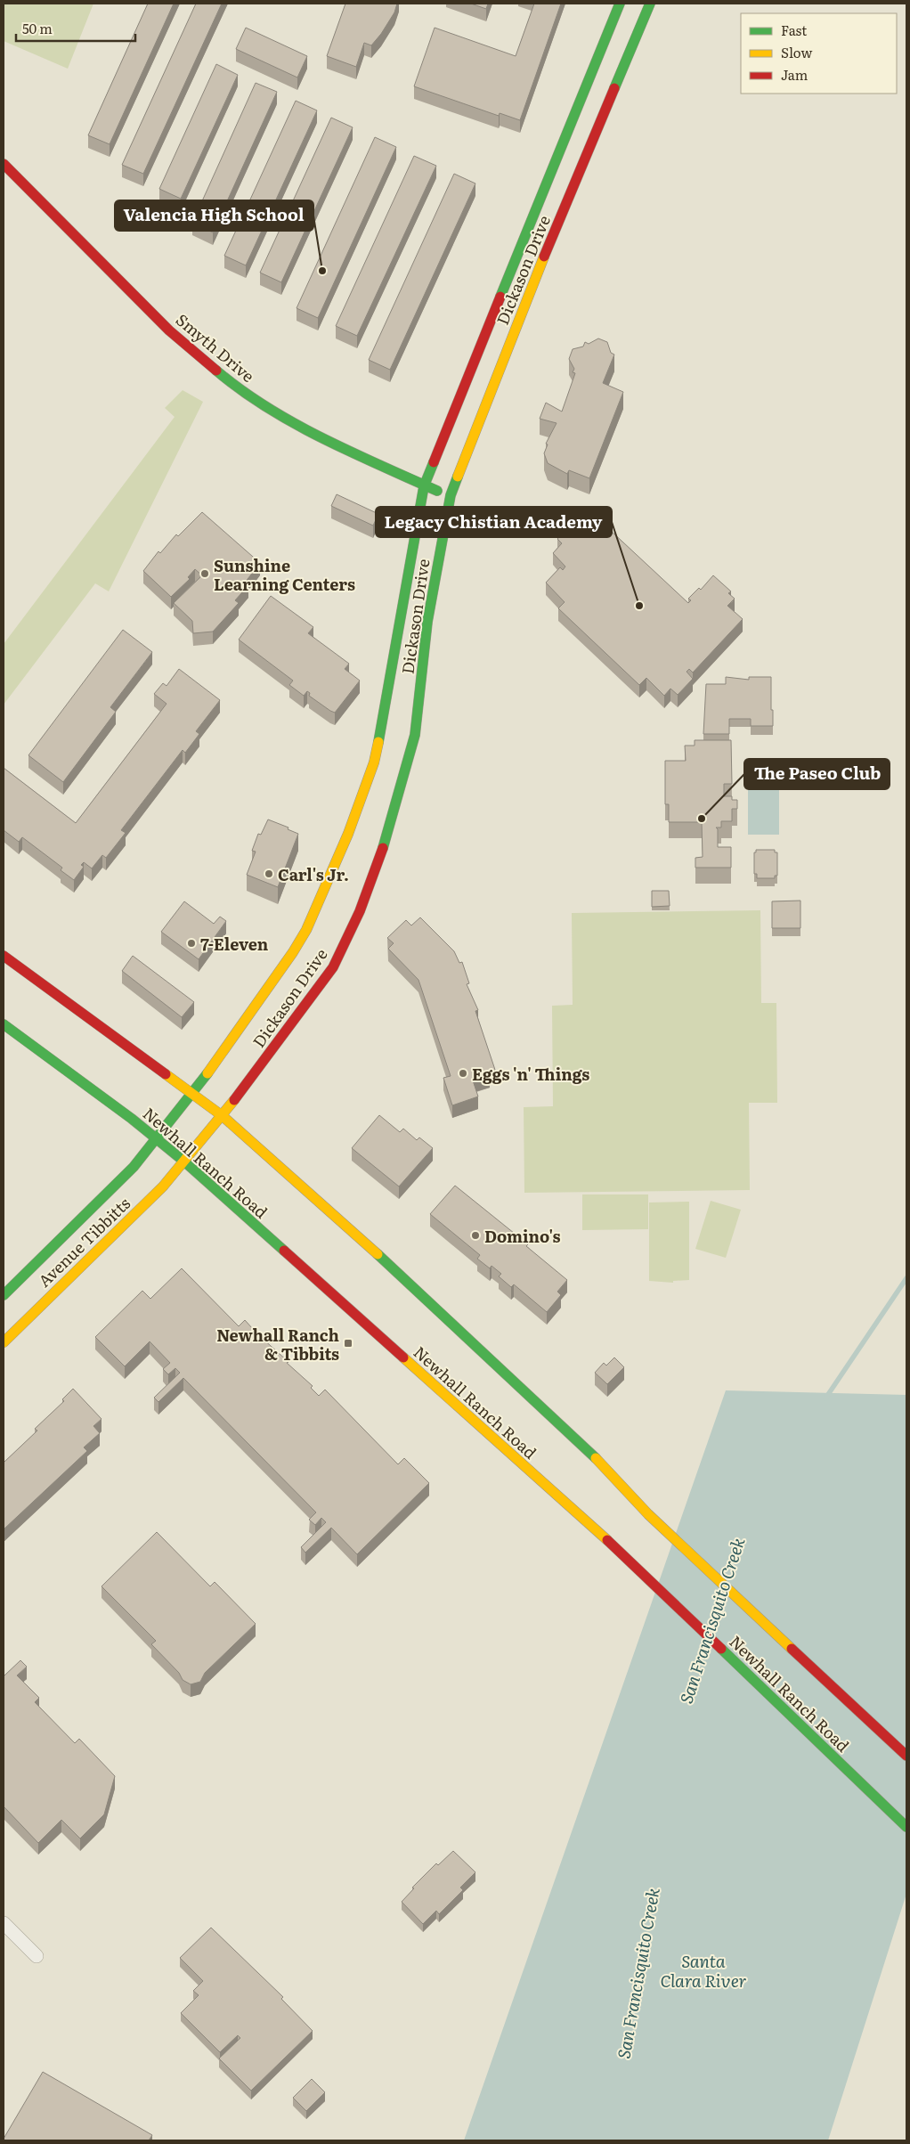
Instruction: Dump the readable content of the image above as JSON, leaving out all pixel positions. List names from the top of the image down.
{
  "streets": {
    "street": [
      "Dickason Drive",
      "Smyth Drive",
      "Newhall Ranch Road",
      "Avenue Tibbitts"
    ]
  },
  "crossings": [
    ["Dickason Drive", "Smyth Drive"],
    ["Dickason Drive", "Newhall Ranch Road"],
    ["Dickason Drive", "Avenue Tibbitts"],
    ["Newhall Ranch Road", "Avenue Tibbitts"]
  ],
  "water": ["San Francisquito Creek", "Santa Clara River"],
  "places": {
    "other": [
      "Valencia High School",
      "Sunshine Learning Centers",
      "Legacy Chistian Academy",
      "The Paseo Club",
      "Carl's Jr.",
      "7-Eleven",
      "Eggs 'n' Things",
      "Domino's"
    ],
    "transit": ["Newhall Ranch & Tibbits"]
  },
  "legend": ["Fast", "Slow", "Jam"],
  "scale_bar": "50 m"
}
